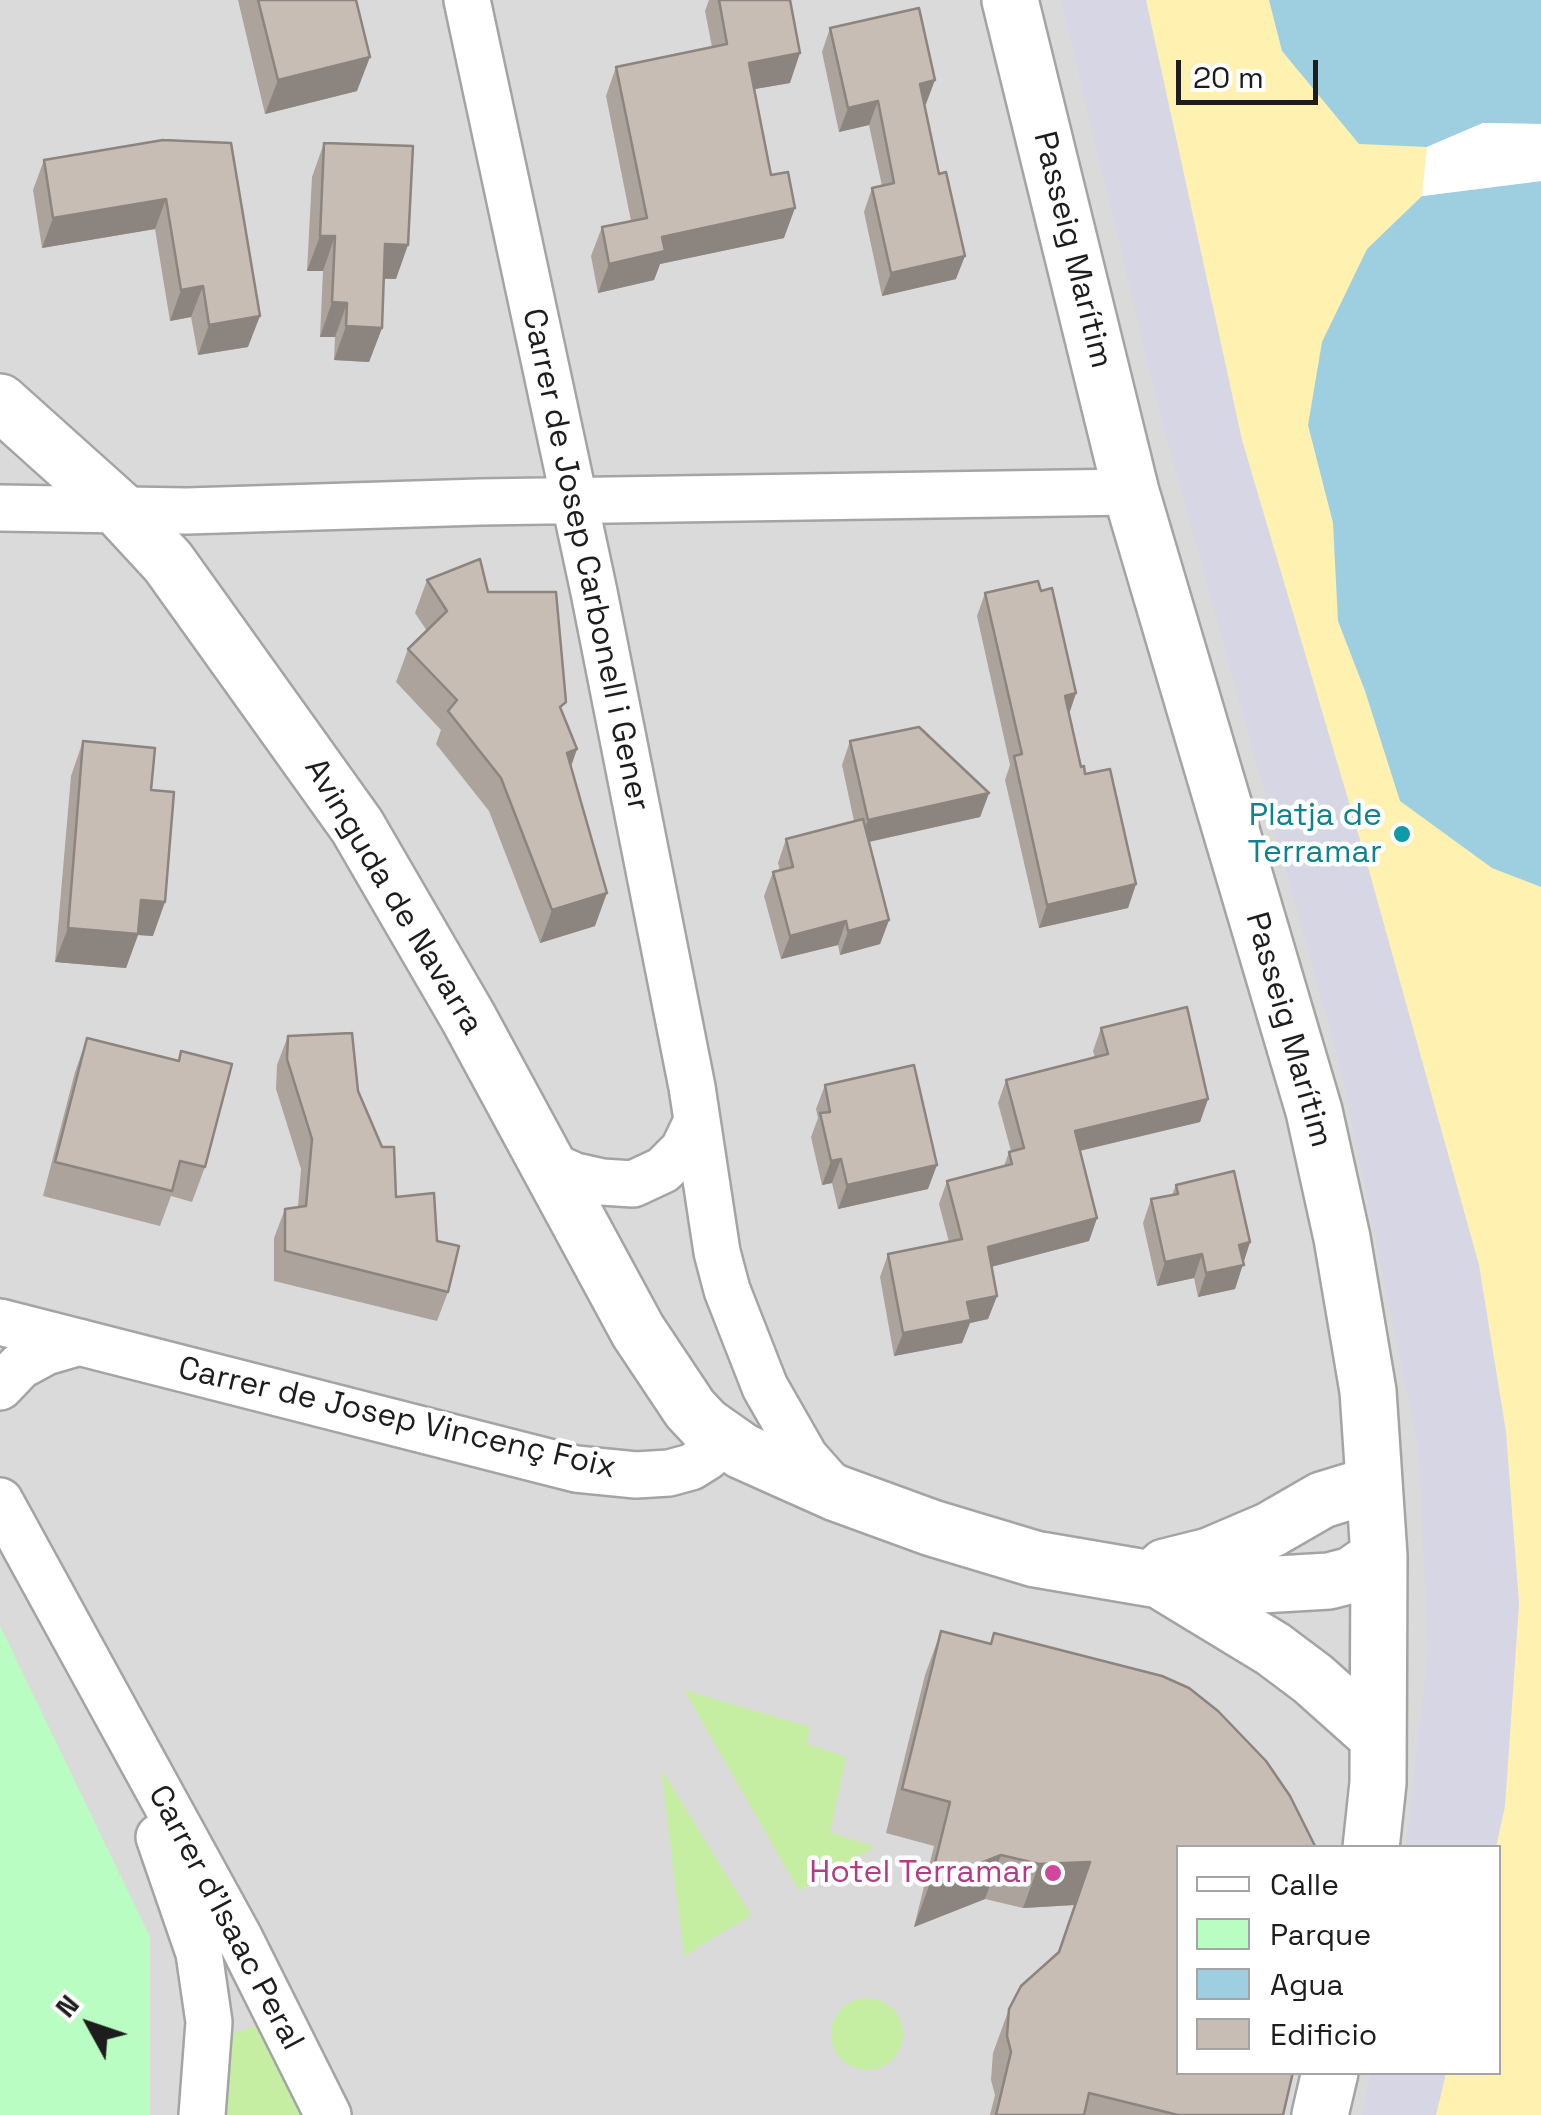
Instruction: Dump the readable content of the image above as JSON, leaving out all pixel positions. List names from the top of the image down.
{
  "streets": {
    "street": [
      "Passeig Marítim",
      "Carrer de Josep Carbonell i Gener",
      "Avinguda de Navarra",
      "Carrer de Josep Vincenç Foix",
      "Carrer d'Isaac Peral"
    ]
  },
  "crossings": [
    ["Avinguda de Navarra", "Carrer de Josep Vincenç Foix"]
  ],
  "places": ["Platja de Terramar", "Hotel Terramar"],
  "legend": [
    "Calle",
    "Parque",
    "Agua",
    "Edificio"
  ],
  "scale_bar": "20 m",
  "north": "top left"
}
